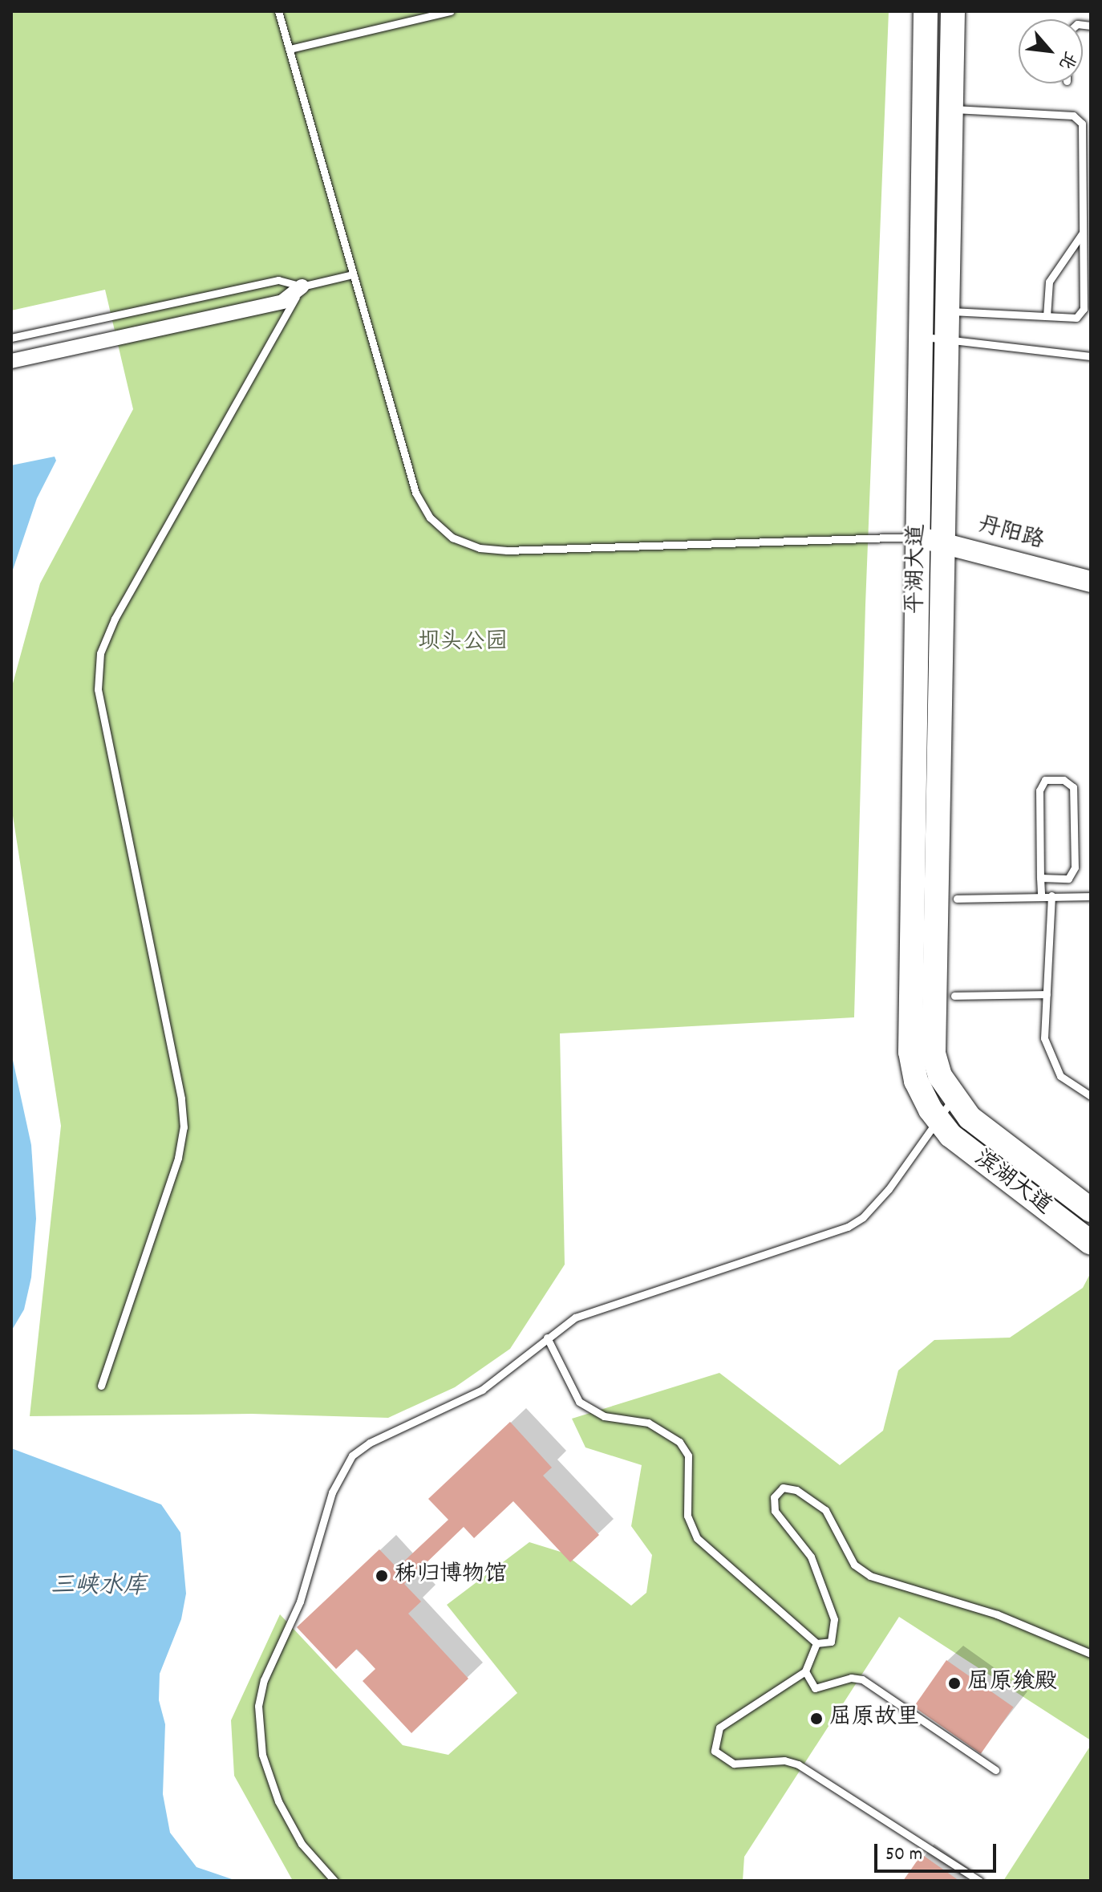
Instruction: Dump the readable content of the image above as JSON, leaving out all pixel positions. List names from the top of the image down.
{
  "streets": {
    "highway": ["平湖大道", "滨湖大道"],
    "main road": ["丹阳路"]
  },
  "crossings": [
    ["丹阳路", "平湖大道"],
    ["平湖大道", "滨湖大道"]
  ],
  "water": ["三峡水库"],
  "parks": ["坝头公园"],
  "places": ["秭归博物馆", "屈原飨殿", "屈原故里"],
  "scale_bar": "50 m",
  "north": "bottom right"
}
